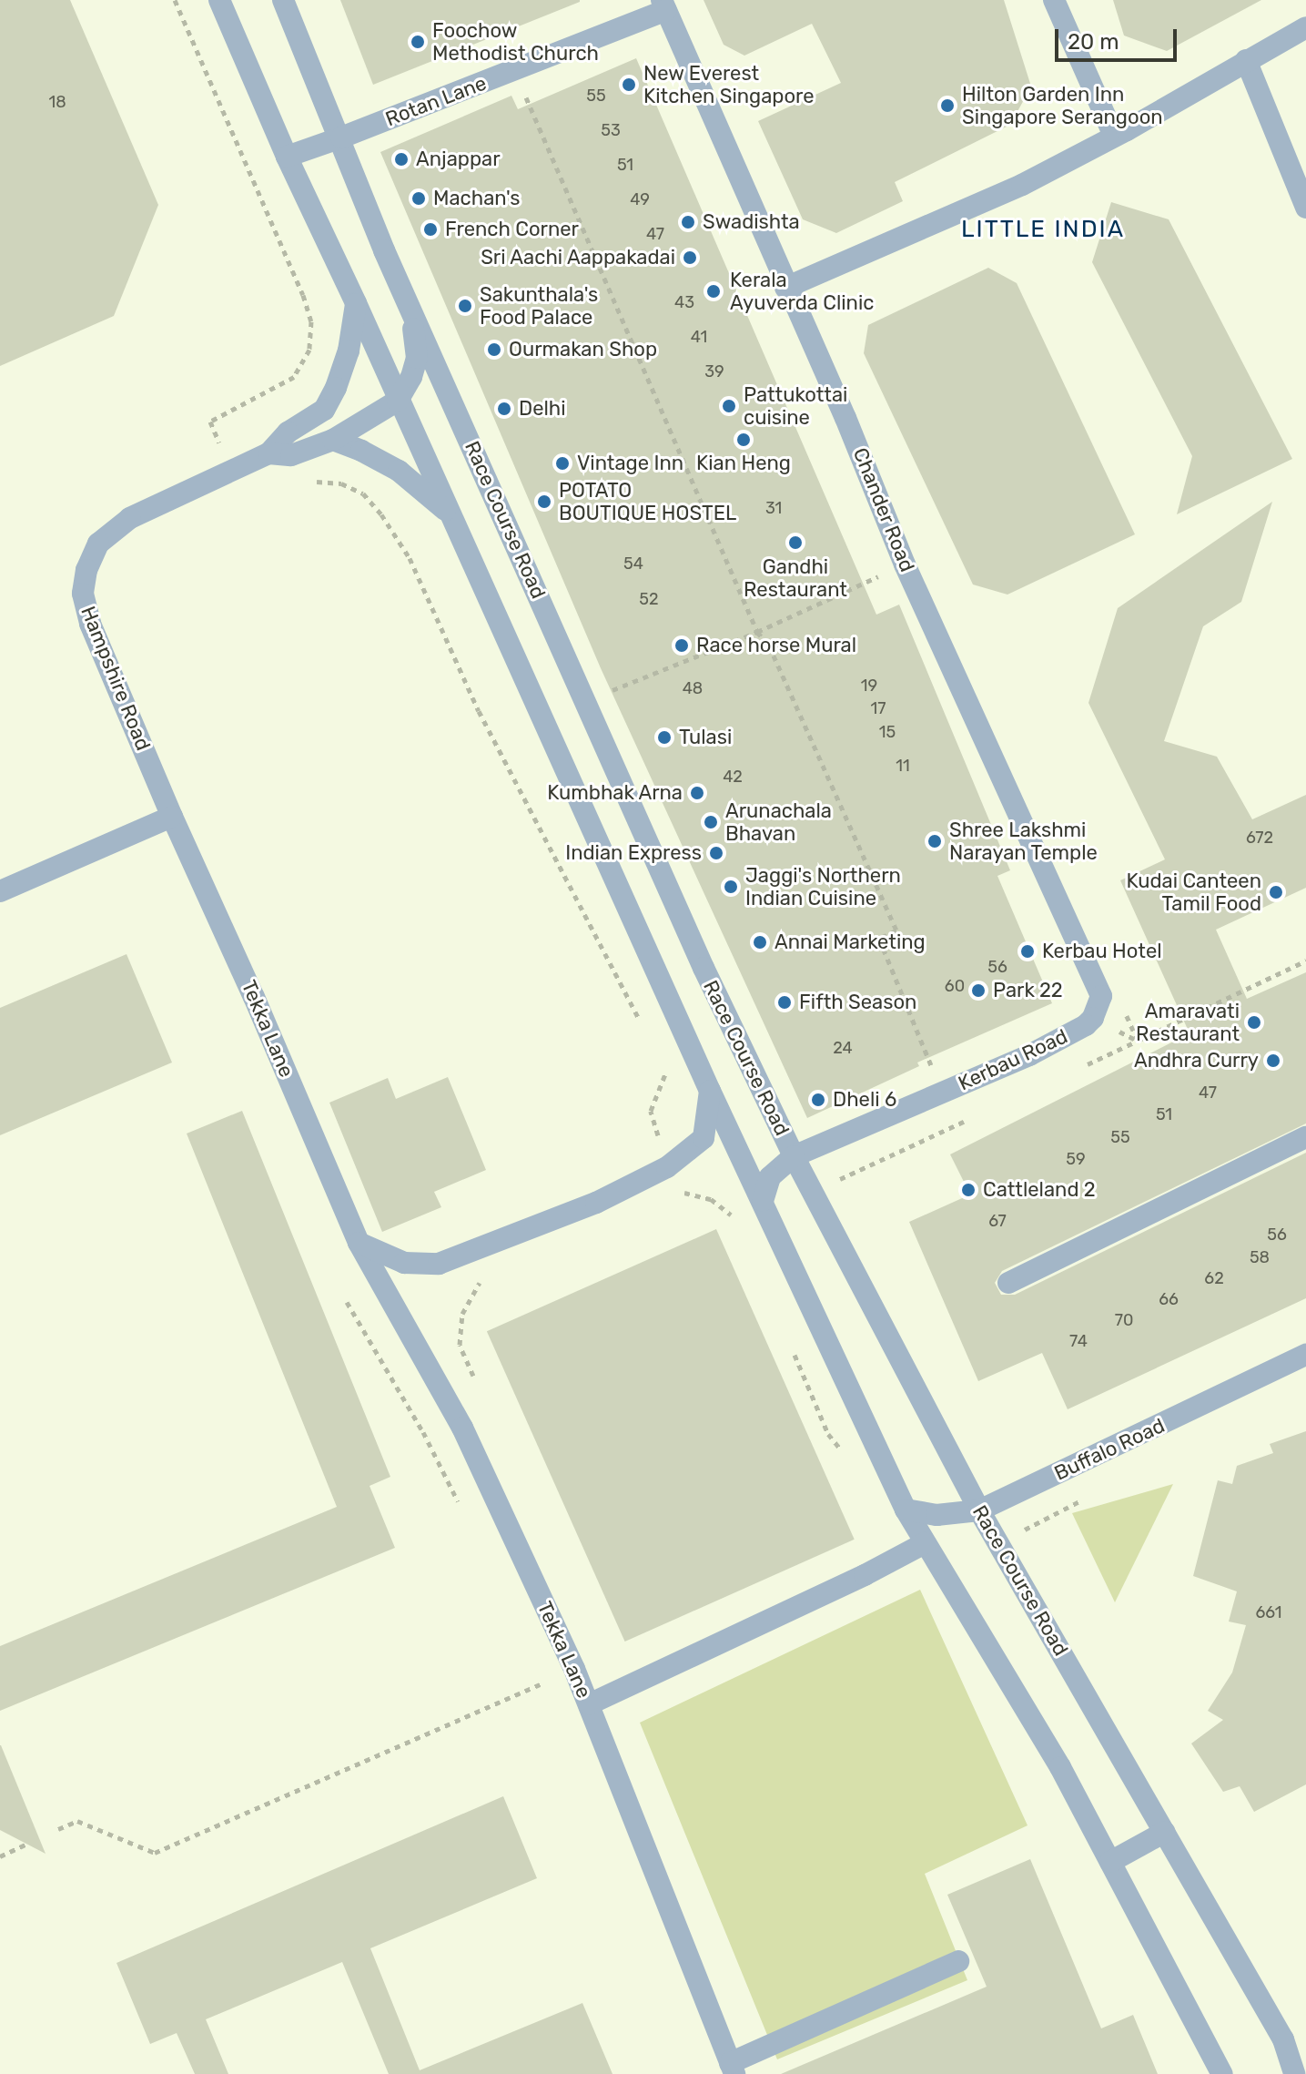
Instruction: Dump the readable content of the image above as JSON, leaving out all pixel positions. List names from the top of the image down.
{
  "streets": {
    "street": [
      "Rotan Lane",
      "Chander Road",
      "Race Course Road",
      "Hampshire Road",
      "Tekka Lane",
      "Kerbau Road",
      "Buffalo Road"
    ]
  },
  "crossings": [
    ["Rotan Lane", "Chander Road"],
    ["Rotan Lane", "Race Course Road"],
    ["Chander Road", "Kerbau Road"],
    ["Race Course Road", "Kerbau Road"],
    ["Race Course Road", "Buffalo Road"],
    ["Hampshire Road", "Tekka Lane"]
  ],
  "districts": ["LITTLE INDIA"],
  "places": [
    "Foochow Methodist Church",
    "New Everest Kitchen Singapore",
    "Hilton Garden Inn Singapore Serangoon",
    "Anjappar",
    "Machan's",
    "Swadishta",
    "French Corner",
    "Sri Aachi Aappakadai",
    "Kerala Ayuverda Clinic",
    "Sakunthala's Food Palace",
    "Ourmakan Shop",
    "Pattukottai cuisine",
    "Delhi",
    "Kian Heng",
    "Vintage Inn",
    "POTATO BOUTIQUE HOSTEL",
    "Gandhi Restaurant",
    "Race horse Mural",
    "Tulasi",
    "Kumbhak Arna",
    "Arunachala Bhavan",
    "Shree Lakshmi Narayan Temple",
    "Indian Express",
    "Jaggi's Northern Indian Cuisine",
    "Kudai Canteen Tamil Food",
    "Annai Marketing",
    "Kerbau Hotel",
    "Park 22",
    "Fifth Season",
    "Amaravati Restaurant",
    "Andhra Curry",
    "Dheli 6",
    "Cattleland 2"
  ],
  "house_numbers": [
    "55",
    "18",
    "53",
    "51",
    "49",
    "47",
    "43",
    "41",
    "39",
    "31",
    "54",
    "52",
    "19",
    "48",
    "17",
    "15",
    "11",
    "42",
    "672",
    "56",
    "60",
    "24",
    "47",
    "51",
    "55",
    "59",
    "67",
    "56",
    "58",
    "62",
    "66",
    "70",
    "74",
    "661"
  ],
  "scale_bar": "20 m"
}
